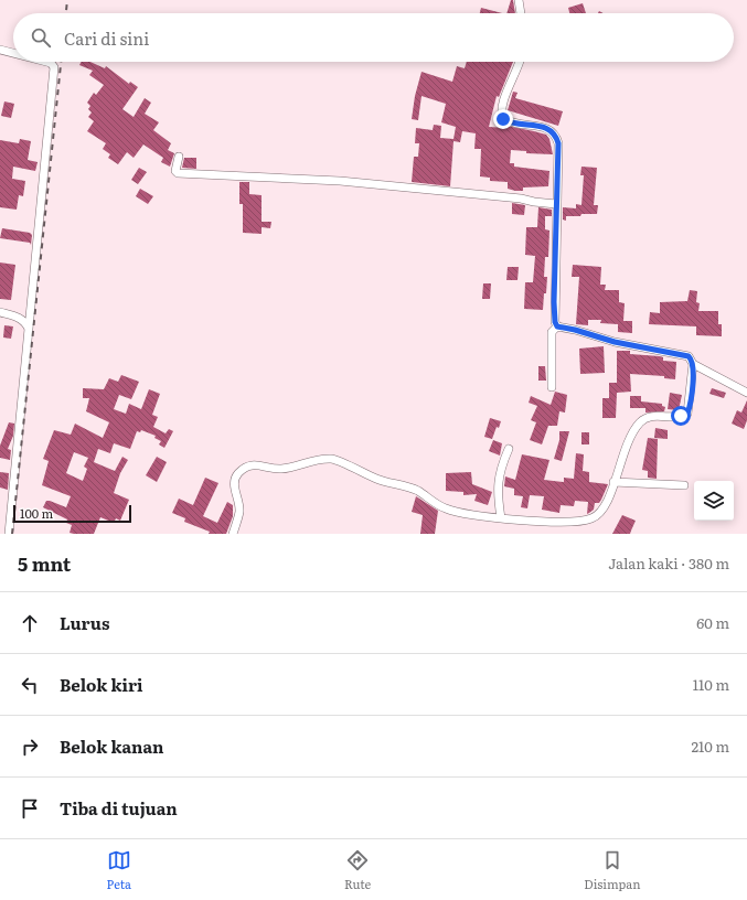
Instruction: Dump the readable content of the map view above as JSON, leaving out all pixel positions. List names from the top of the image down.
{
  "scale_bar": "100 m",
  "page": {
    "search": "Cari di sini",
    "scale": "100 m",
    "heading": ["5 mnt", "Jalan kaki · 380 m"],
    "list": [
      ["Lurus", "60 m"],
      ["Belok kiri", "110 m"],
      ["Belok kanan", "210 m"],
      "Tiba di tujuan"
    ],
    "nav": ["Peta", "Rute", "Disimpan"]
  }
}
